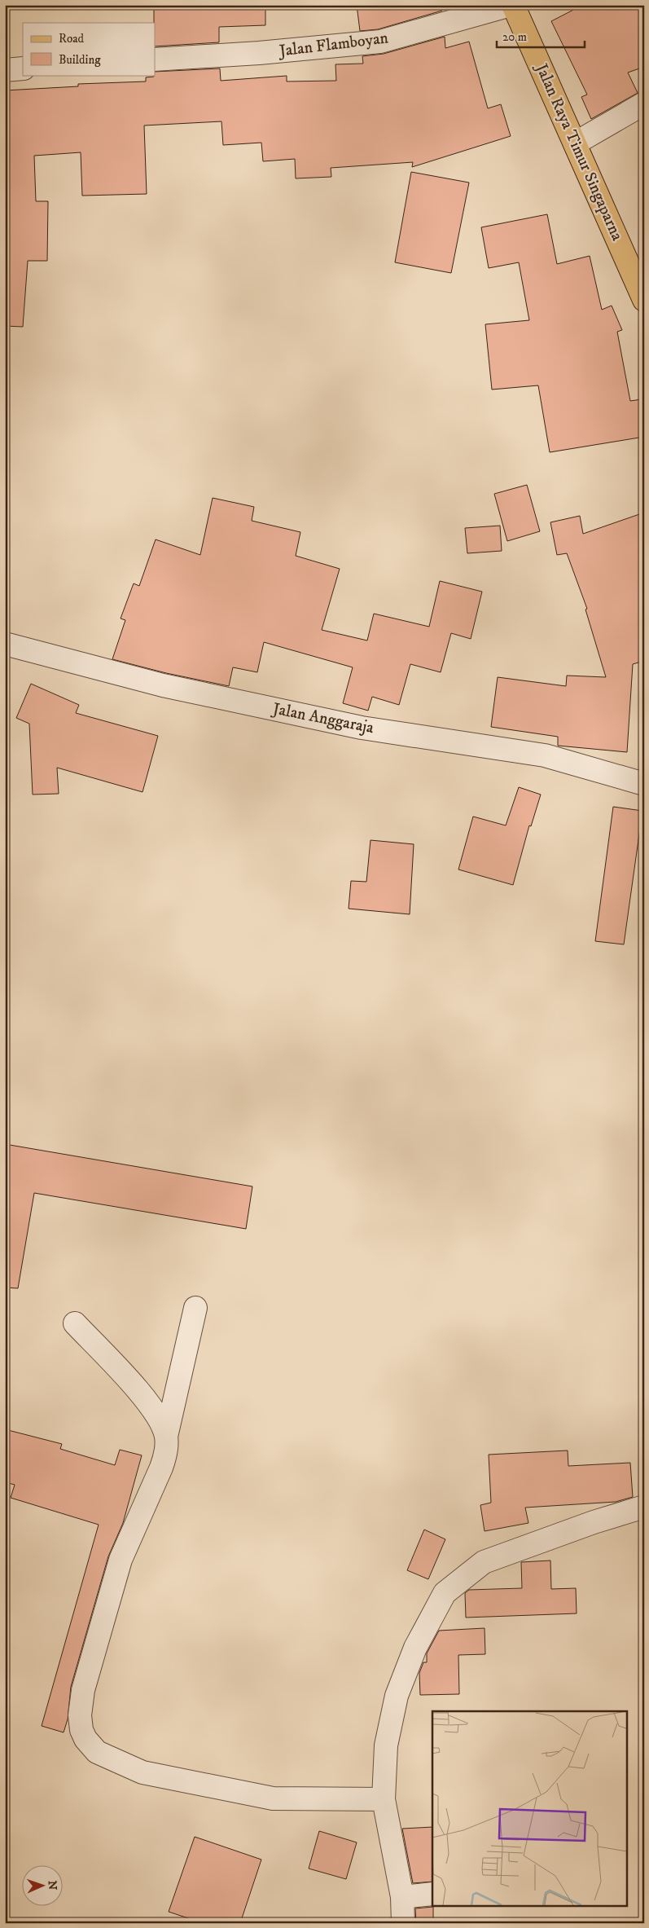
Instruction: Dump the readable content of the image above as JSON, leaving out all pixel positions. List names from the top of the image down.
{
  "streets": {
    "main road": ["Jalan Raya Timur Singaparna"],
    "street": ["Jalan Flamboyan", "Jalan Anggaraja"]
  },
  "crossings": [
    ["Jalan Flamboyan", "Jalan Raya Timur Singaparna"]
  ],
  "legend": ["Road", "Building"],
  "scale_bar": "20 m",
  "north": "right"
}
